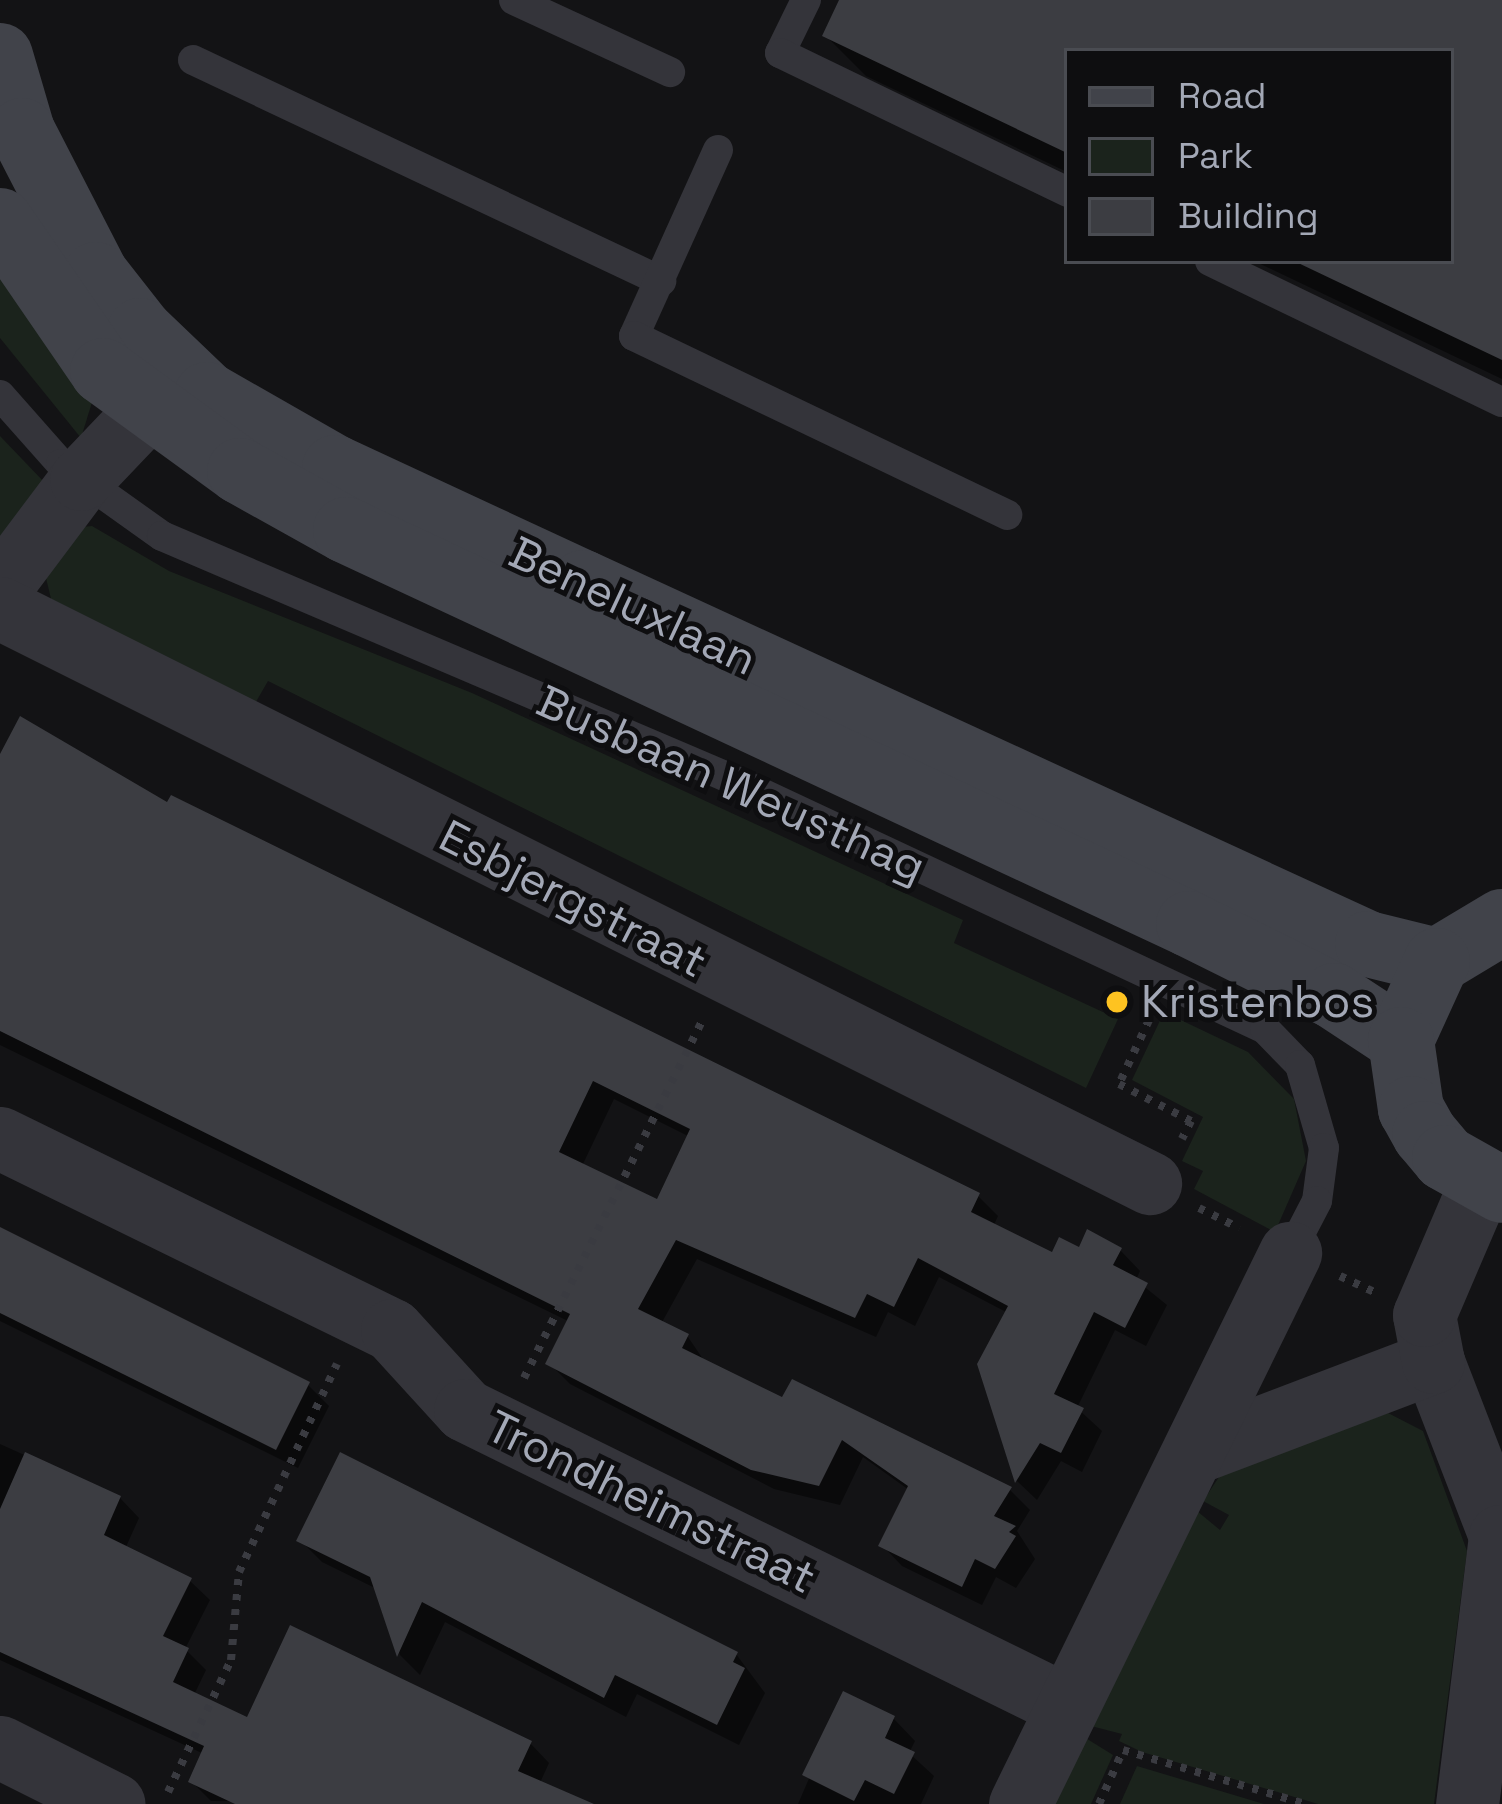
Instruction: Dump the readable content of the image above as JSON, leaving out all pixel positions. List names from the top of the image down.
{
  "streets": {
    "street": ["Beneluxlaan", "Esbjergstraat", "Trondheimstraat"],
    "lane": ["Busbaan Weusthag"]
  },
  "places": ["Kristenbos"],
  "legend": ["Road", "Park", "Building"]
}
